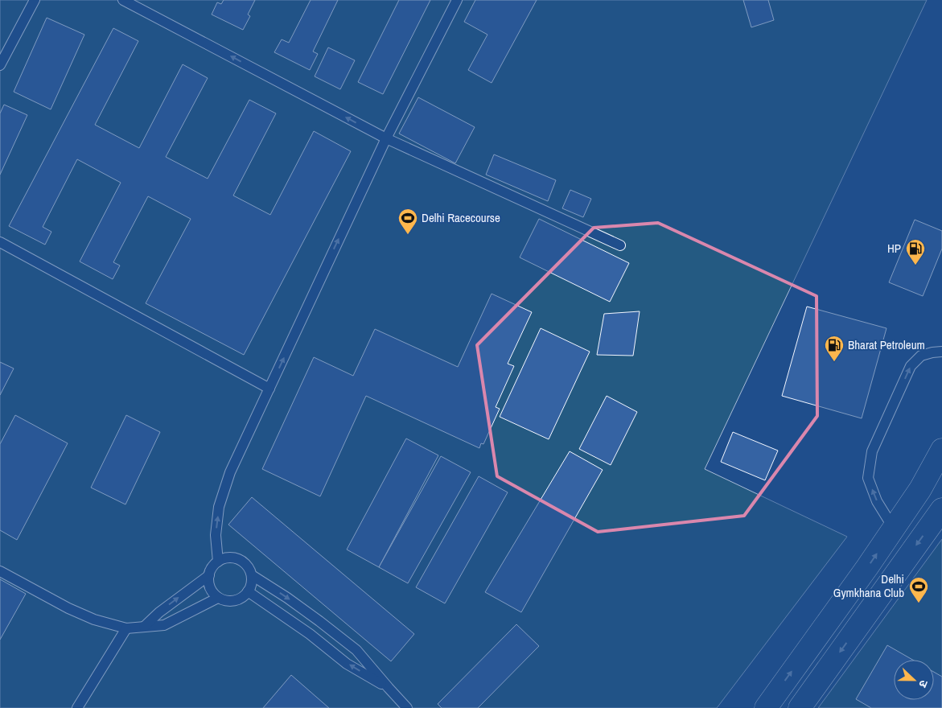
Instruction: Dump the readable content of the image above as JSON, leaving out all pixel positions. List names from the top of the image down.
{
  "places": {
    "sports": ["Delhi Racecourse", "Delhi Gymkhana Club"],
    "fuel station": ["HP", "Bharat Petroleum"]
  },
  "north": "right"
}
